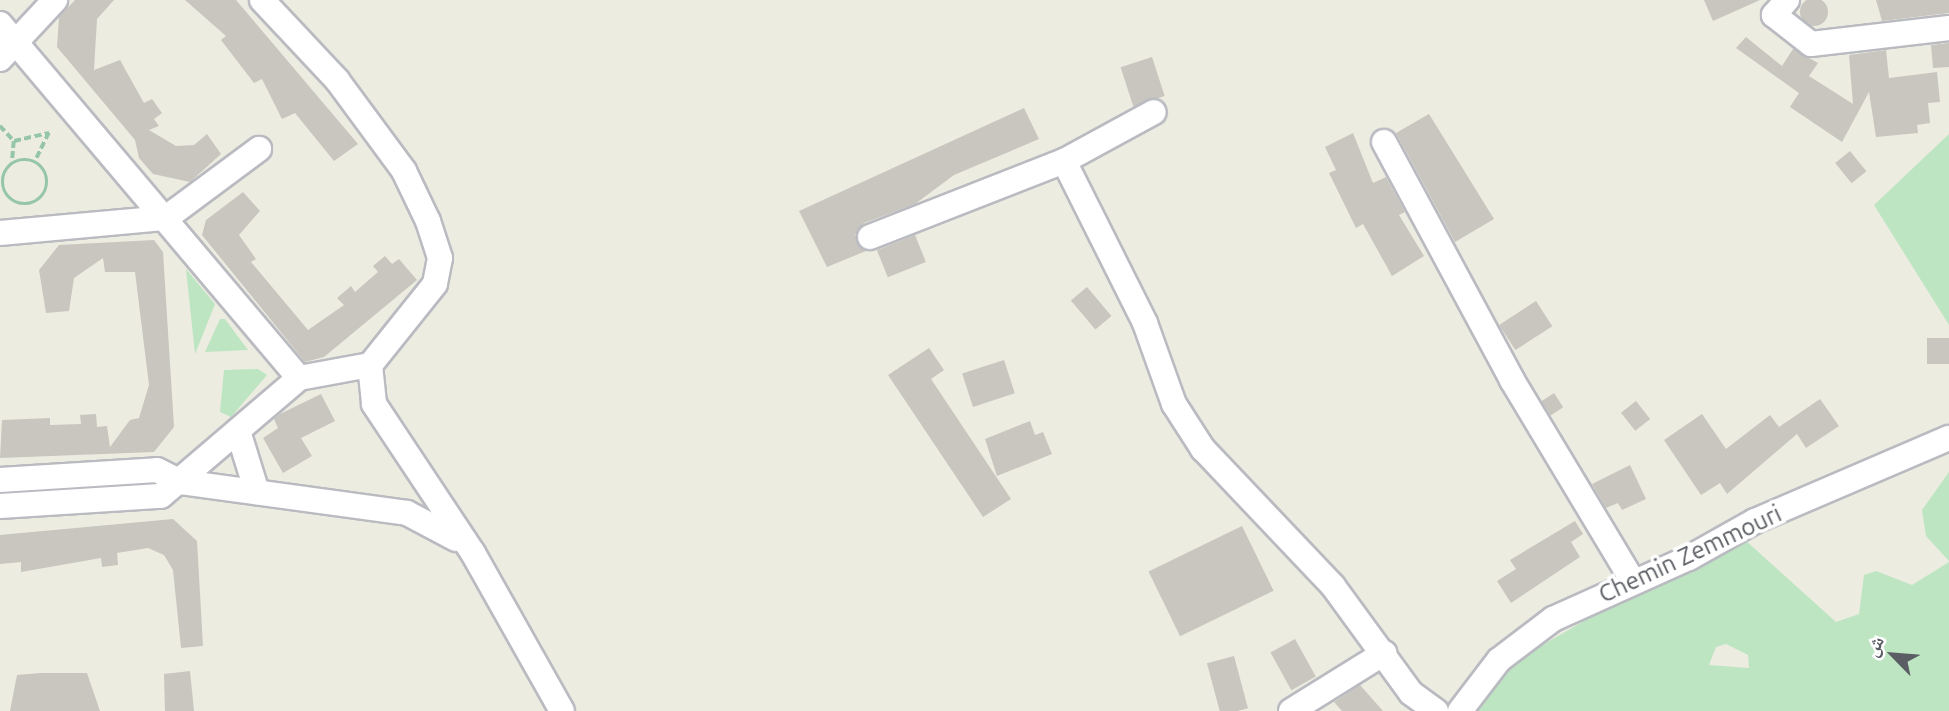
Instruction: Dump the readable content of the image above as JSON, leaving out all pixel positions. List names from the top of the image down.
{
  "streets": {
    "street": ["Chemin Zemmouri"]
  },
  "north": "top left"
}
